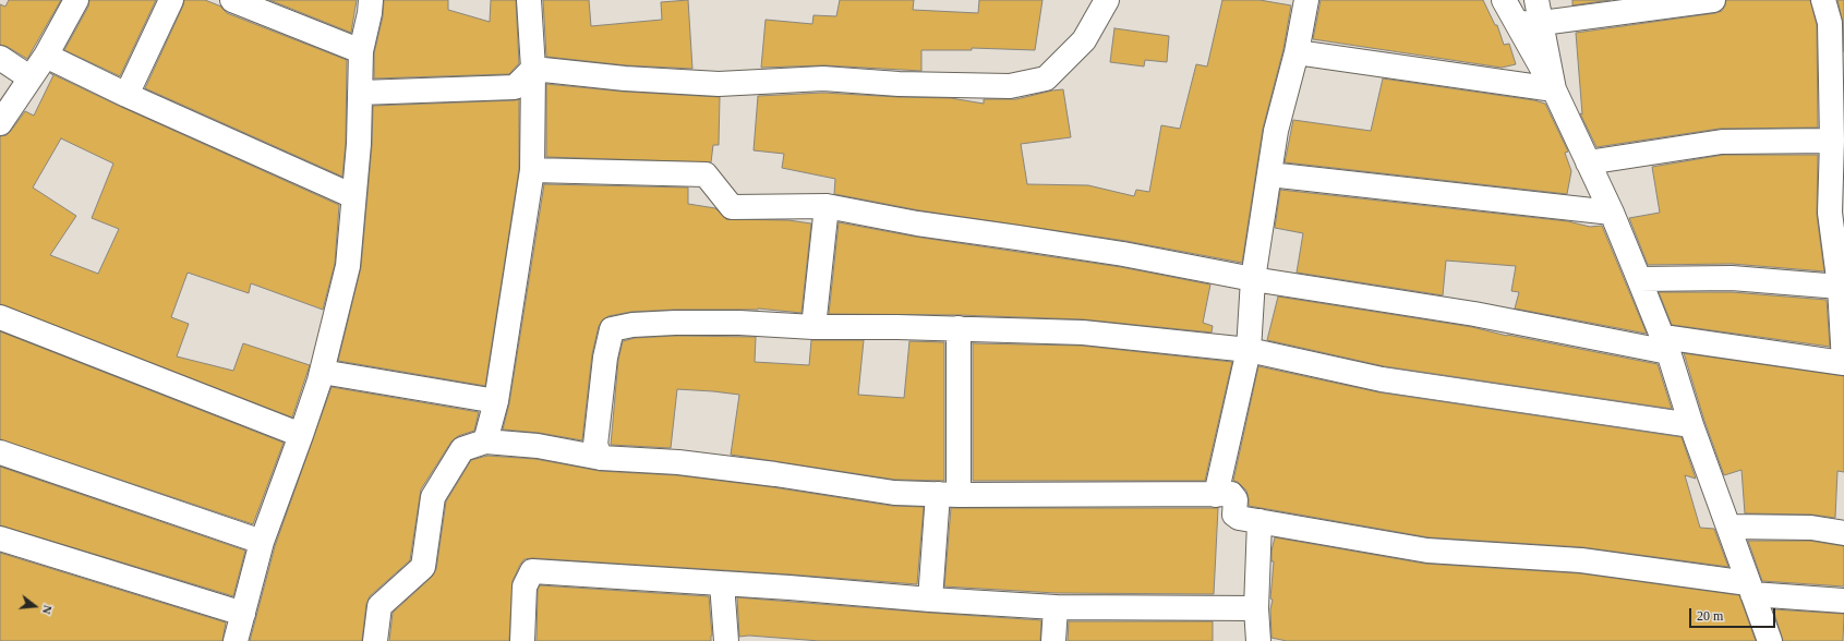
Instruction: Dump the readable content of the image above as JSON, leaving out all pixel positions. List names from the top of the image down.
{
  "scale_bar": "20 m",
  "north": "right"
}
